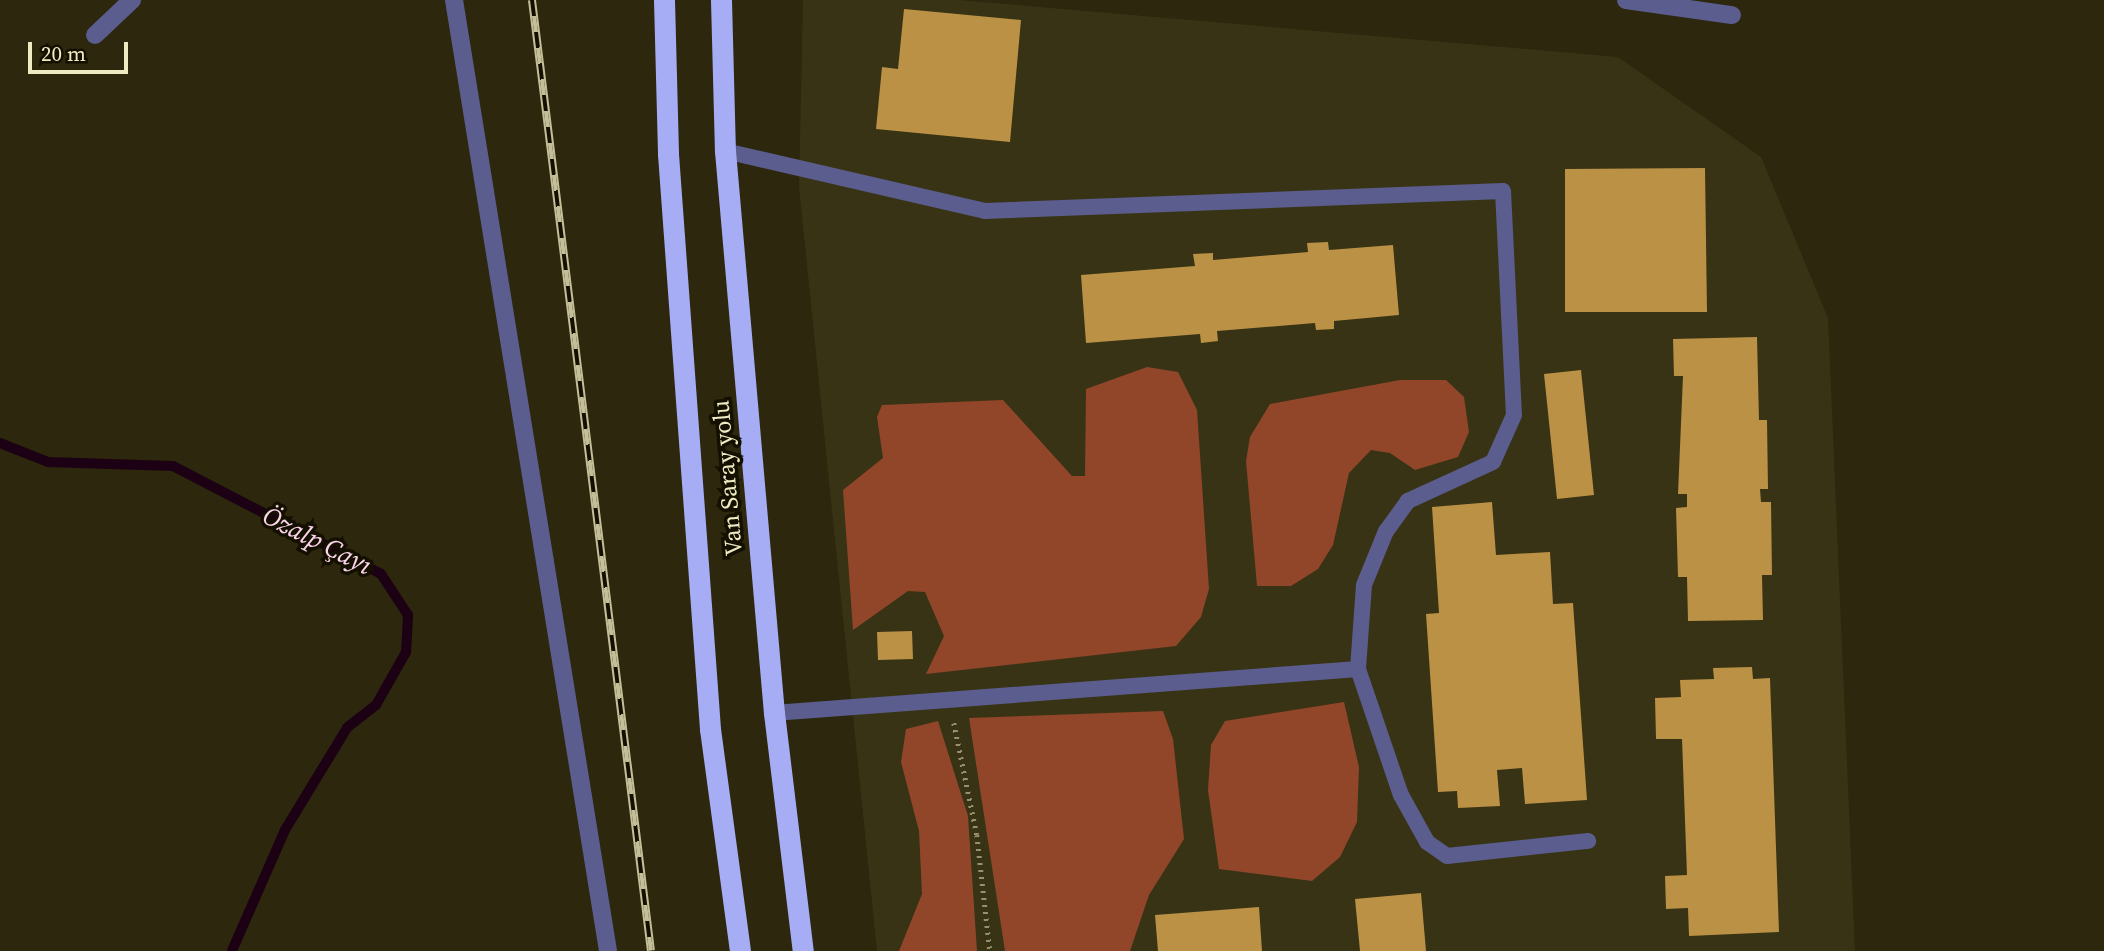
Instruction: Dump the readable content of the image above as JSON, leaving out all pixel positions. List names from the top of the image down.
{
  "streets": {
    "highway": ["Van Saray yolu"]
  },
  "water": ["Özalp Çayı"],
  "scale_bar": "20 m"
}
